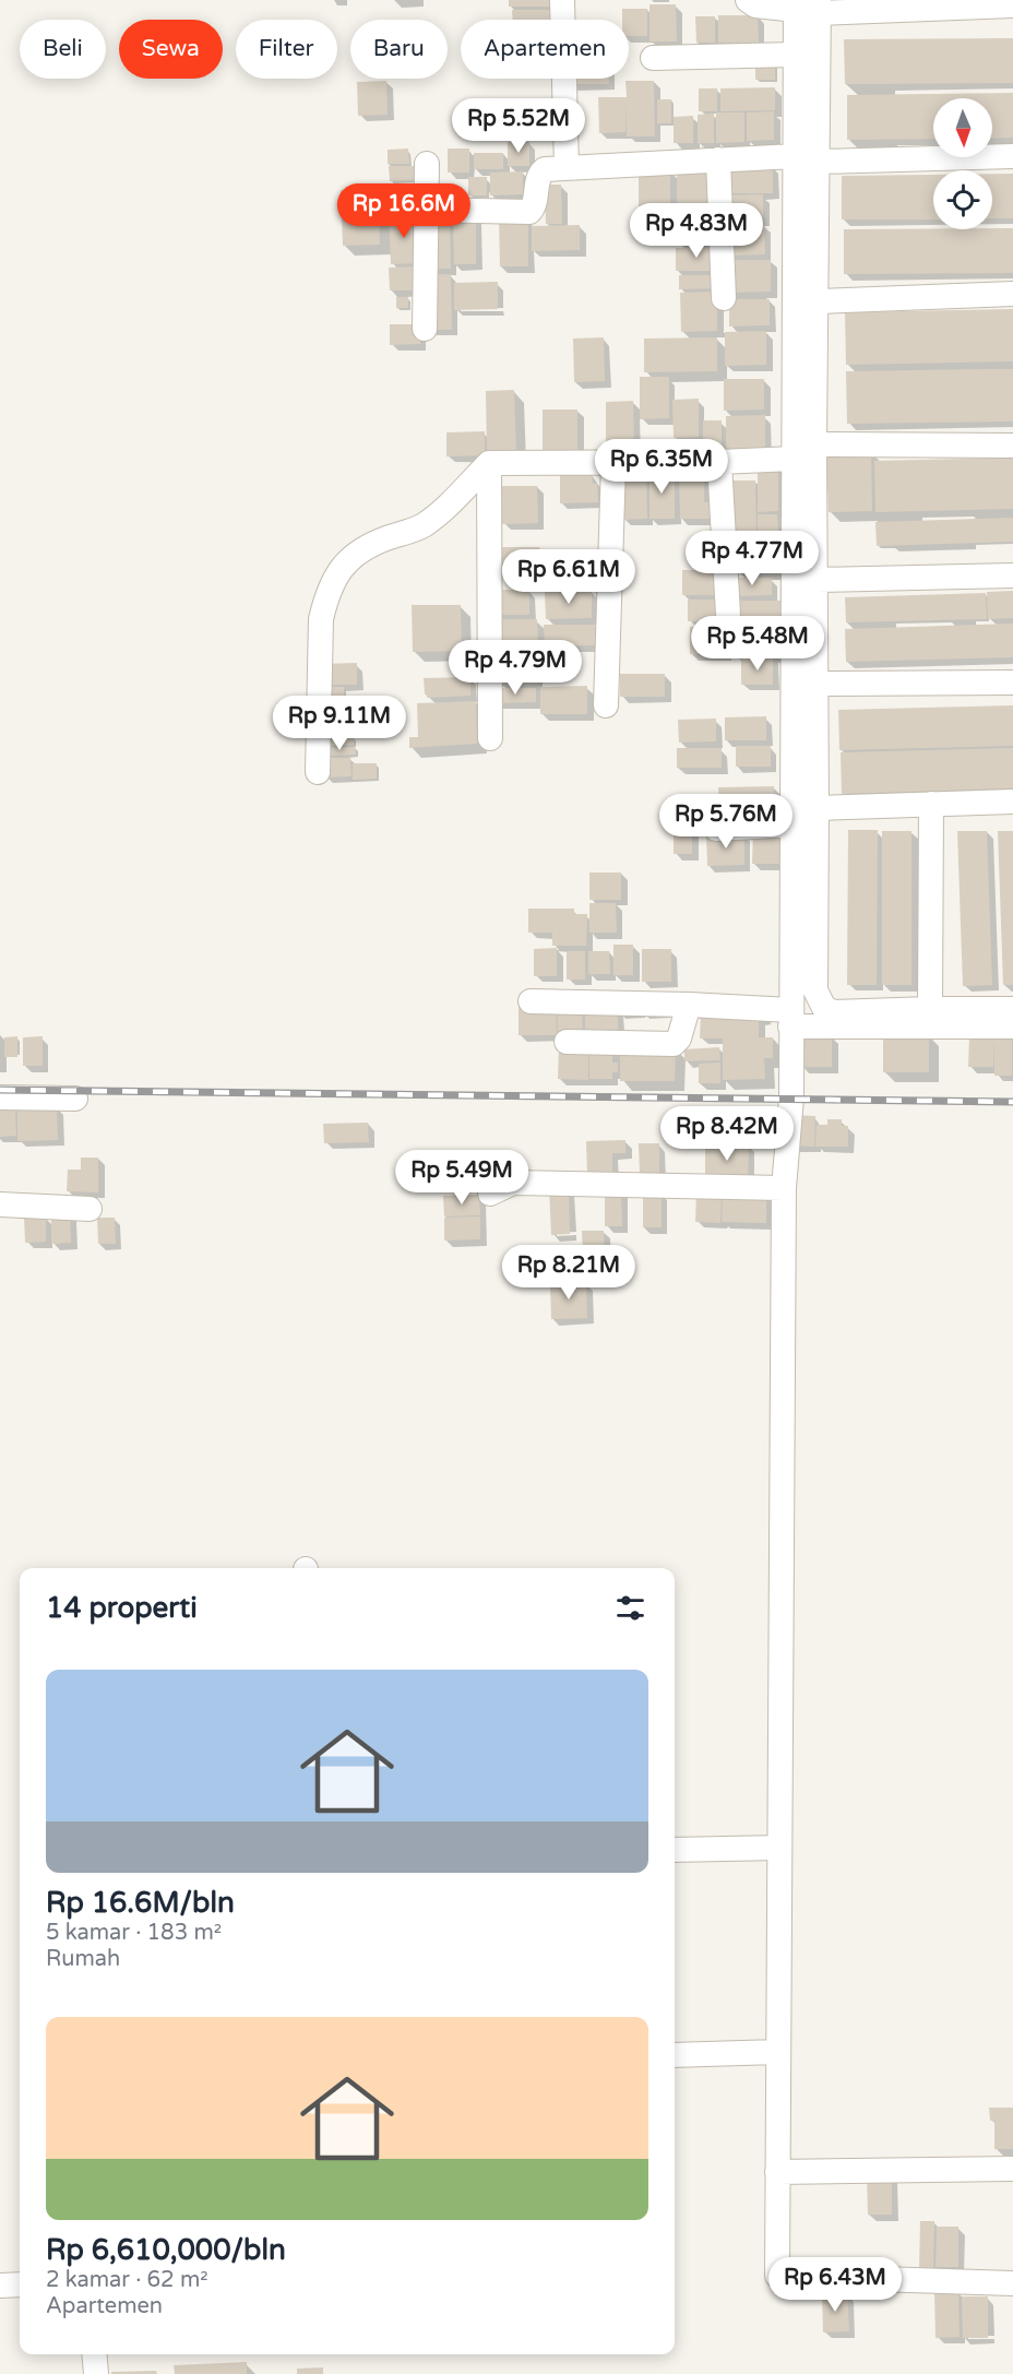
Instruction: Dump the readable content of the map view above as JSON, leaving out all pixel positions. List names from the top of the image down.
{
  "north": "bottom",
  "page": {
    "chip": [
      "Beli",
      "Sewa",
      "Filter",
      "Baru",
      "Apartemen"
    ],
    "price": [
      "Rp 5.52M",
      "Rp 16.6M",
      "Rp 4.83M",
      "Rp 6.35M",
      "Rp 4.77M",
      "Rp 6.61M",
      "Rp 5.48M",
      "Rp 4.79M",
      "Rp 9.11M",
      "Rp 5.76M",
      "Rp 8.42M",
      "Rp 5.49M",
      "Rp 8.21M",
      "Rp 6.43M"
    ],
    "heading": "14 properti",
    "list": [
      {
        "name": "Rp 16.6M/bln",
        "note": "5 kamar · 183 m² · Rumah"
      },
      {
        "name": "Rp 6,610,000/bln",
        "note": "2 kamar · 62 m² · Apartemen"
      }
    ]
  }
}
